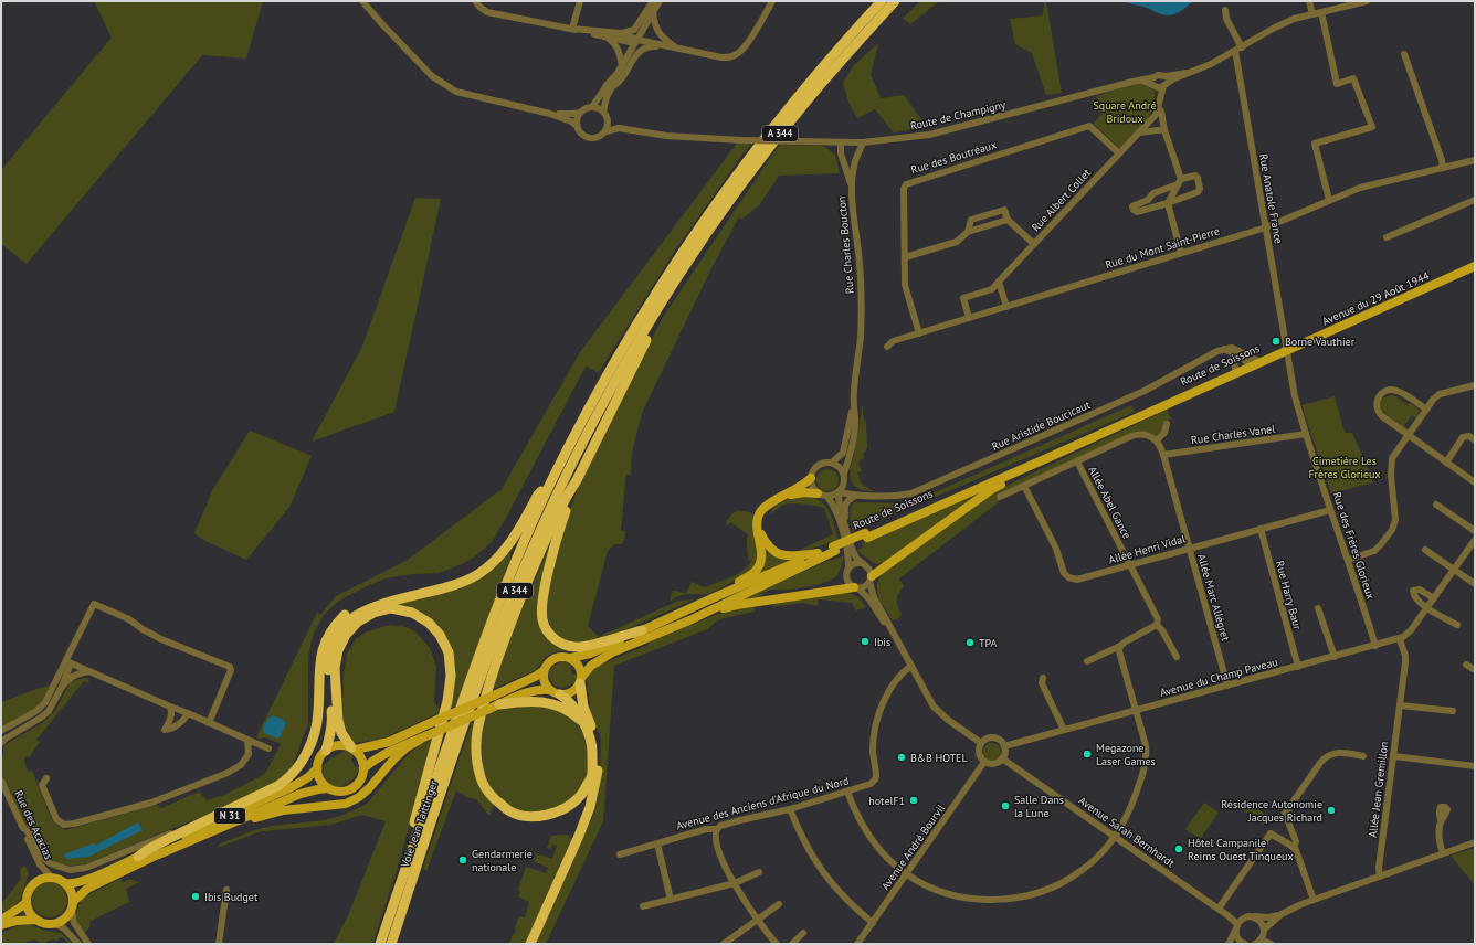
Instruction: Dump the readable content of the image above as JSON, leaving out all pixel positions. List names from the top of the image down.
{
  "streets": {
    "highway": ["A 344", "Voie Jean Taittinger"],
    "main road": ["Avenue du 29 Août 1944", "Route de Soissons", "N 31"],
    "street": [
      "Route de Champigny",
      "Rue des Boutréaux",
      "Rue Anatole France",
      "Rue Albert Collet",
      "Rue Charles Boucton",
      "Rue du Mont Saint-Pierre",
      "Rue Aristide Boucicaut",
      "Rue Charles Vanel",
      "Allée Abel Gance",
      "Rue des Frères Glorieux",
      "Allée Henri Vidal",
      "Rue Harry Baur",
      "Allée Marc Allégret",
      "Avenue du Champ Paveau",
      "Allée Jean Gremillon",
      "Avenue des Anciens d'Afrique du Nord",
      "Rue des Acacias",
      "Avenue Sarah Bernhardt",
      "Avenue André Bourvil"
    ]
  },
  "crossings": [
    ["Route de Champigny", "Rue Anatole France"],
    ["Route de Champigny", "Rue Albert Collet"],
    ["Route de Champigny", "Rue Charles Boucton"],
    ["A 344", "Voie Jean Taittinger"],
    ["Rue des Boutréaux", "Rue Albert Collet"],
    ["Rue des Boutréaux", "Rue du Mont Saint-Pierre"],
    ["Rue Anatole France", "Rue du Mont Saint-Pierre"],
    ["Rue Anatole France", "Avenue du 29 Août 1944"],
    ["Rue Anatole France", "Route de Soissons"],
    ["Rue Anatole France", "Rue des Frères Glorieux"],
    ["Rue Albert Collet", "Rue du Mont Saint-Pierre"],
    ["Rue Charles Boucton", "Rue Aristide Boucicaut"],
    ["Avenue du 29 Août 1944", "Route de Soissons"],
    ["Avenue du 29 Août 1944", "Rue des Frères Glorieux"],
    ["Route de Soissons", "Rue des Frères Glorieux"],
    ["Rue Charles Vanel", "Rue des Frères Glorieux"],
    ["Rue Charles Vanel", "Allée Marc Allégret"],
    ["Allée Abel Gance", "Allée Henri Vidal"],
    ["Rue des Frères Glorieux", "Allée Henri Vidal"],
    ["Rue des Frères Glorieux", "Avenue du Champ Paveau"],
    ["Allée Henri Vidal", "Rue Harry Baur"],
    ["Allée Henri Vidal", "Allée Marc Allégret"],
    ["Rue Harry Baur", "Avenue du Champ Paveau"],
    ["Allée Marc Allégret", "Avenue du Champ Paveau"],
    ["Avenue du Champ Paveau", "Allée Jean Gremillon"],
    ["Avenue du Champ Paveau", "Avenue Sarah Bernhardt"],
    ["Avenue du Champ Paveau", "Avenue André Bourvil"],
    ["N 31", "Rue des Acacias"],
    ["Avenue Sarah Bernhardt", "Avenue André Bourvil"]
  ],
  "parks": ["Square André Bridoux", "Cimetière Les Frères Glorieux"],
  "places": [
    "Borne Vauthier",
    "Ibis",
    "TPA",
    "Megazone Laser Games",
    "B&B HOTEL",
    "hotelF1",
    "Salle Dans la Lune",
    "Résidence Autonomie Jacques Richard",
    "Hôtel Campanile Reims Ouest Tinqueux",
    "Gendarmerie nationale",
    "Ibis Budget"
  ]
}
